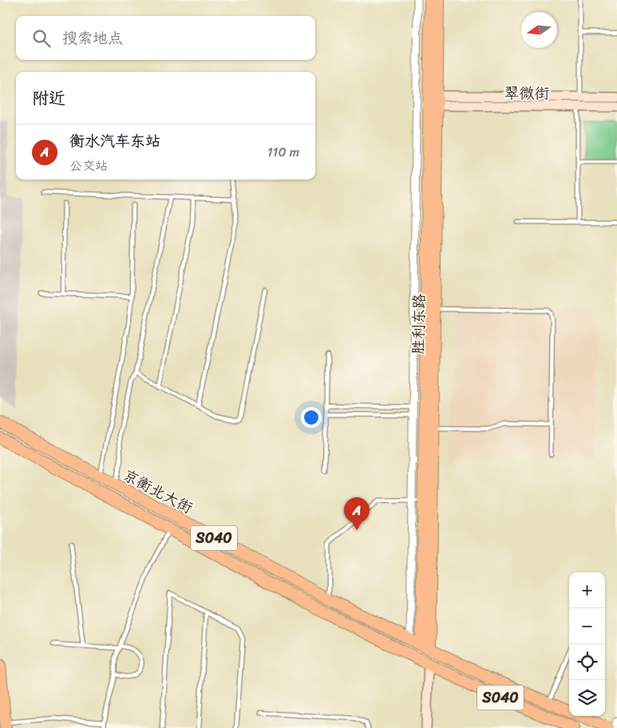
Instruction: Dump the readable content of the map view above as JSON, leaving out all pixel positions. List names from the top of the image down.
{
  "streets": {
    "main road": ["胜利东路", "京衡北大街", "S040"],
    "street": ["翠微街"]
  },
  "crossings": [
    ["翠微街", "胜利东路"],
    ["胜利东路", "京衡北大街"],
    ["胜利东路", "S040"],
    ["京衡北大街", "S040"]
  ],
  "north": "left",
  "page": {
    "search": "搜索地点",
    "heading": "附近",
    "list": [
      {
        "mark": "A",
        "name": "衡水汽车东站",
        "note": "公交站",
        "value": "110 m"
      }
    ],
    "pins": "A",
    "map_buttons": ["+", "−"]
  }
}
